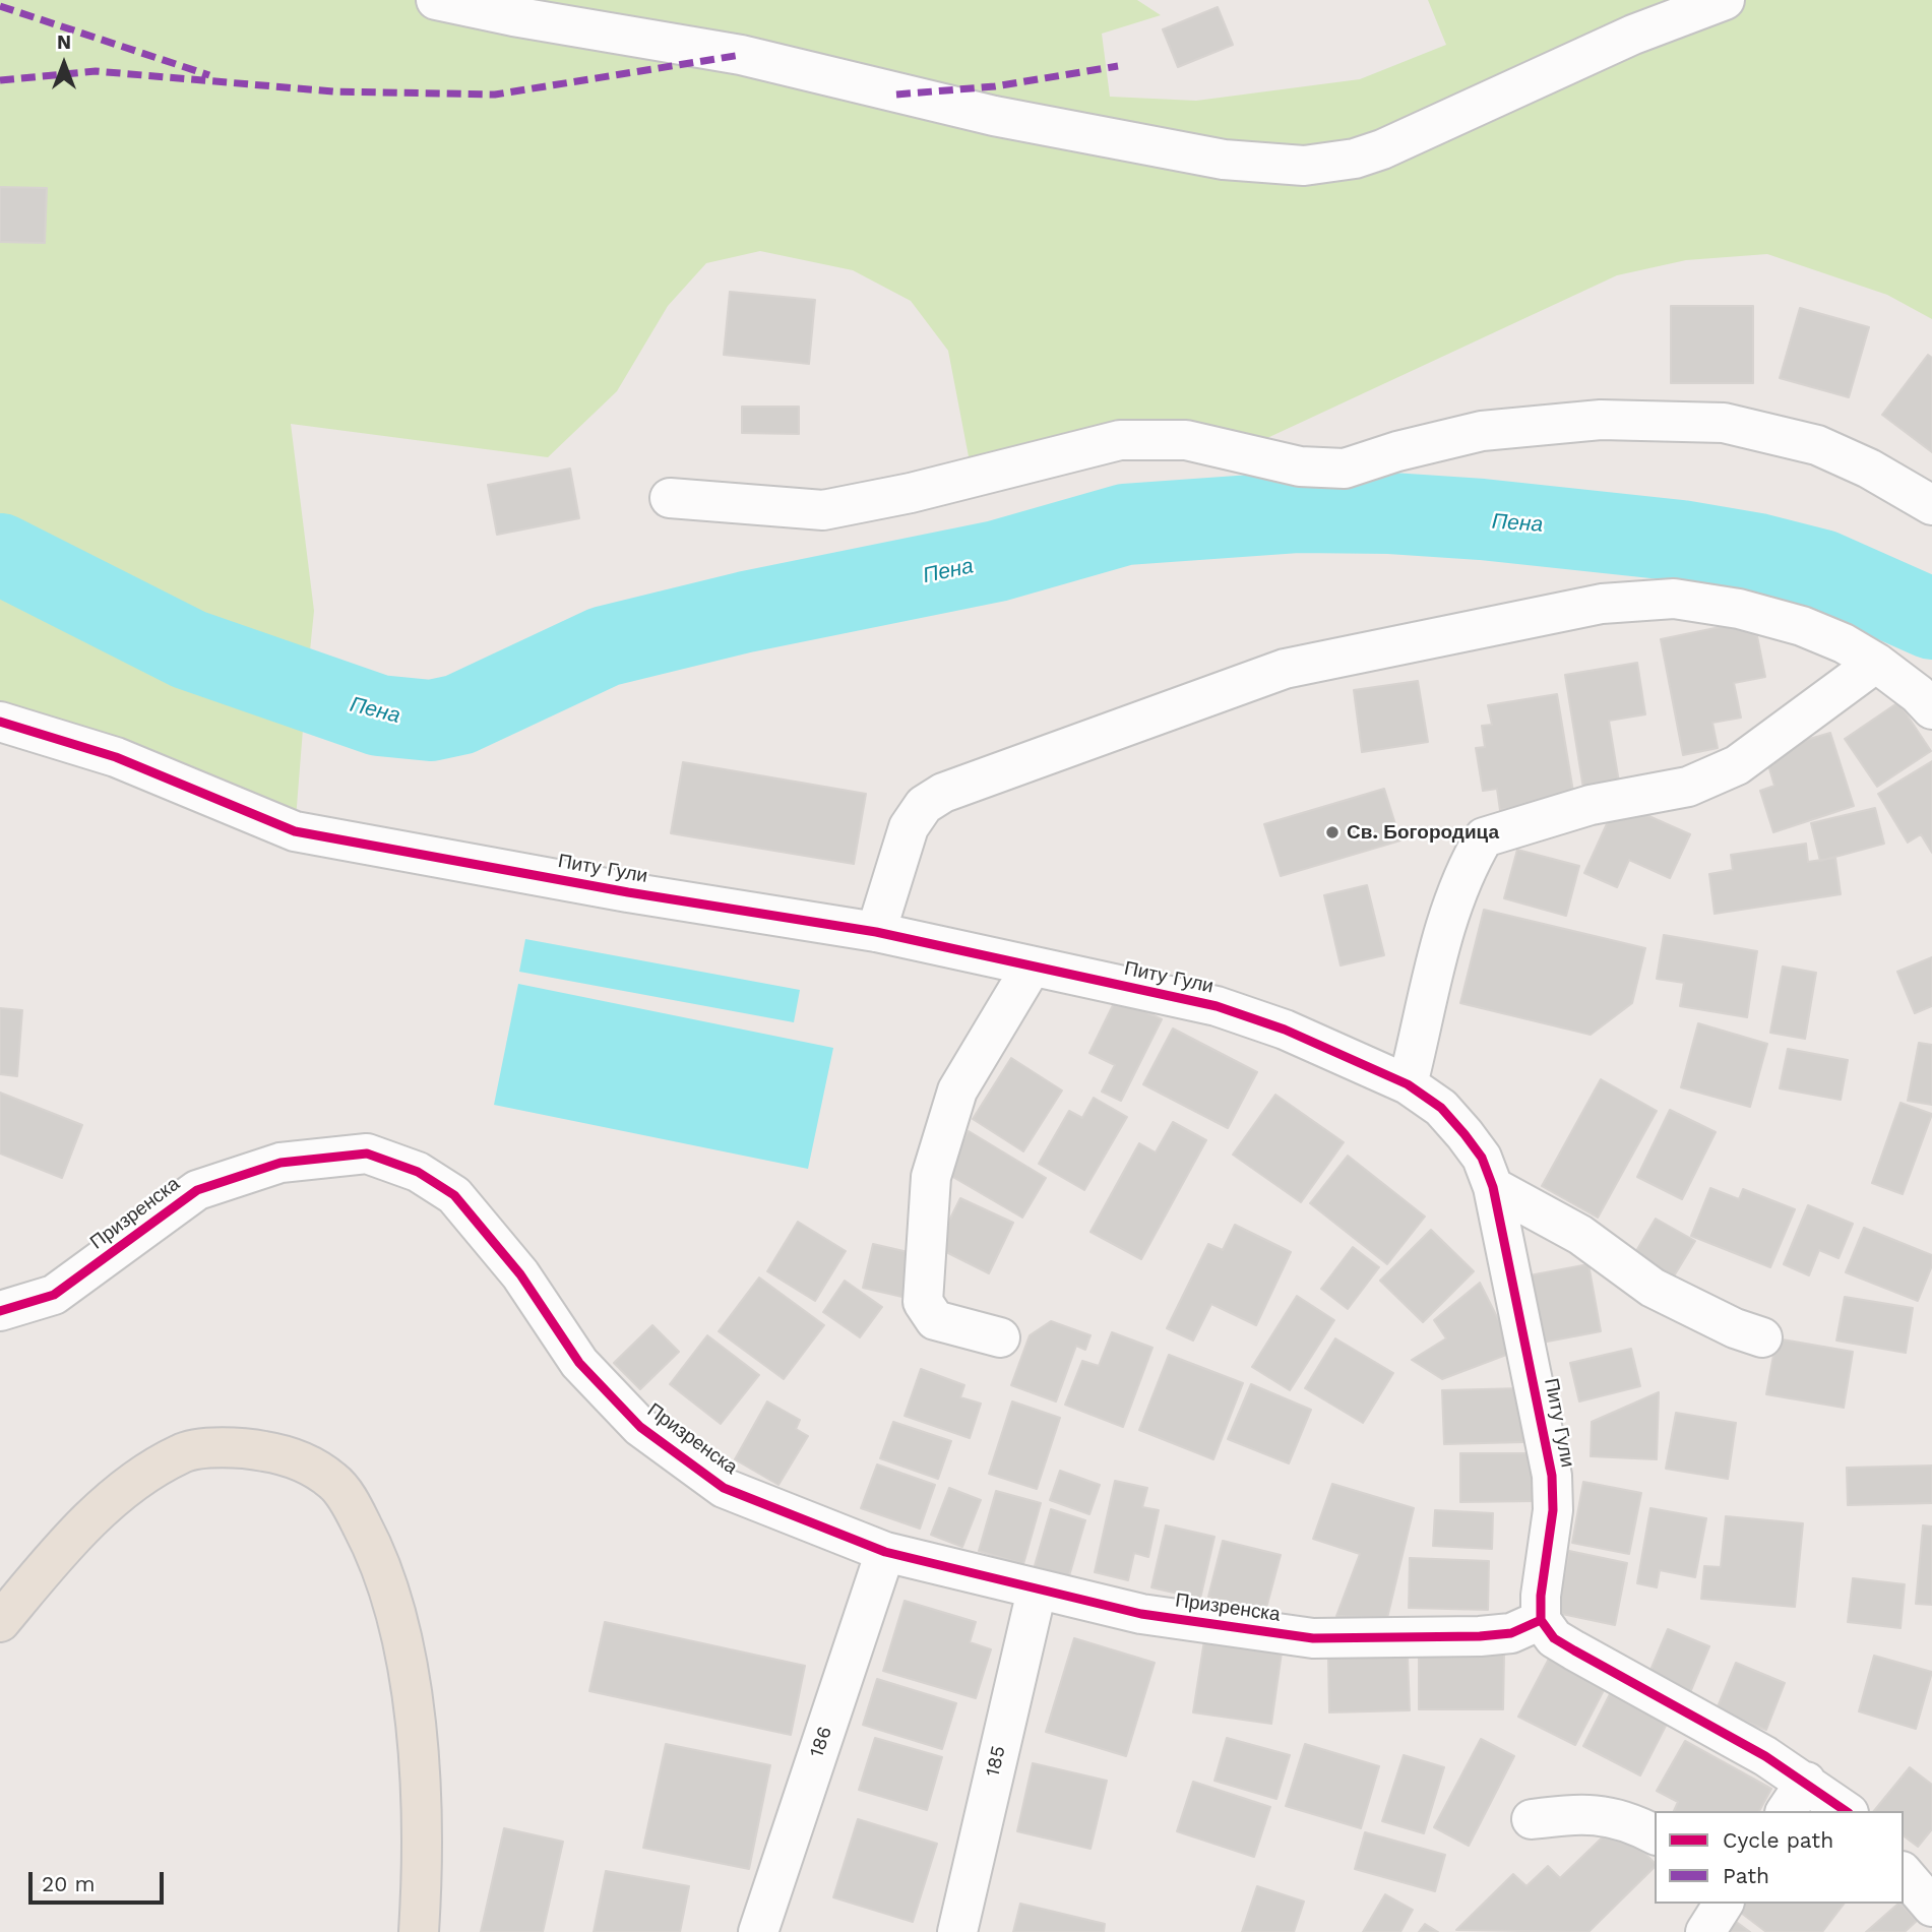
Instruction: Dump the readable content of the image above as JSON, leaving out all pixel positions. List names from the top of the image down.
{
  "streets": {
    "street": [
      "Питу Гули",
      "Призренска",
      "186",
      "185"
    ]
  },
  "crossings": [
    ["Питу Гули", "Призренска"],
    ["Призренска", "186"],
    ["Призренска", "185"]
  ],
  "water": ["Пена"],
  "places": ["Св. Богородица"],
  "legend": ["Cycle path", "Path"],
  "scale_bar": "20 m",
  "north": "top"
}
